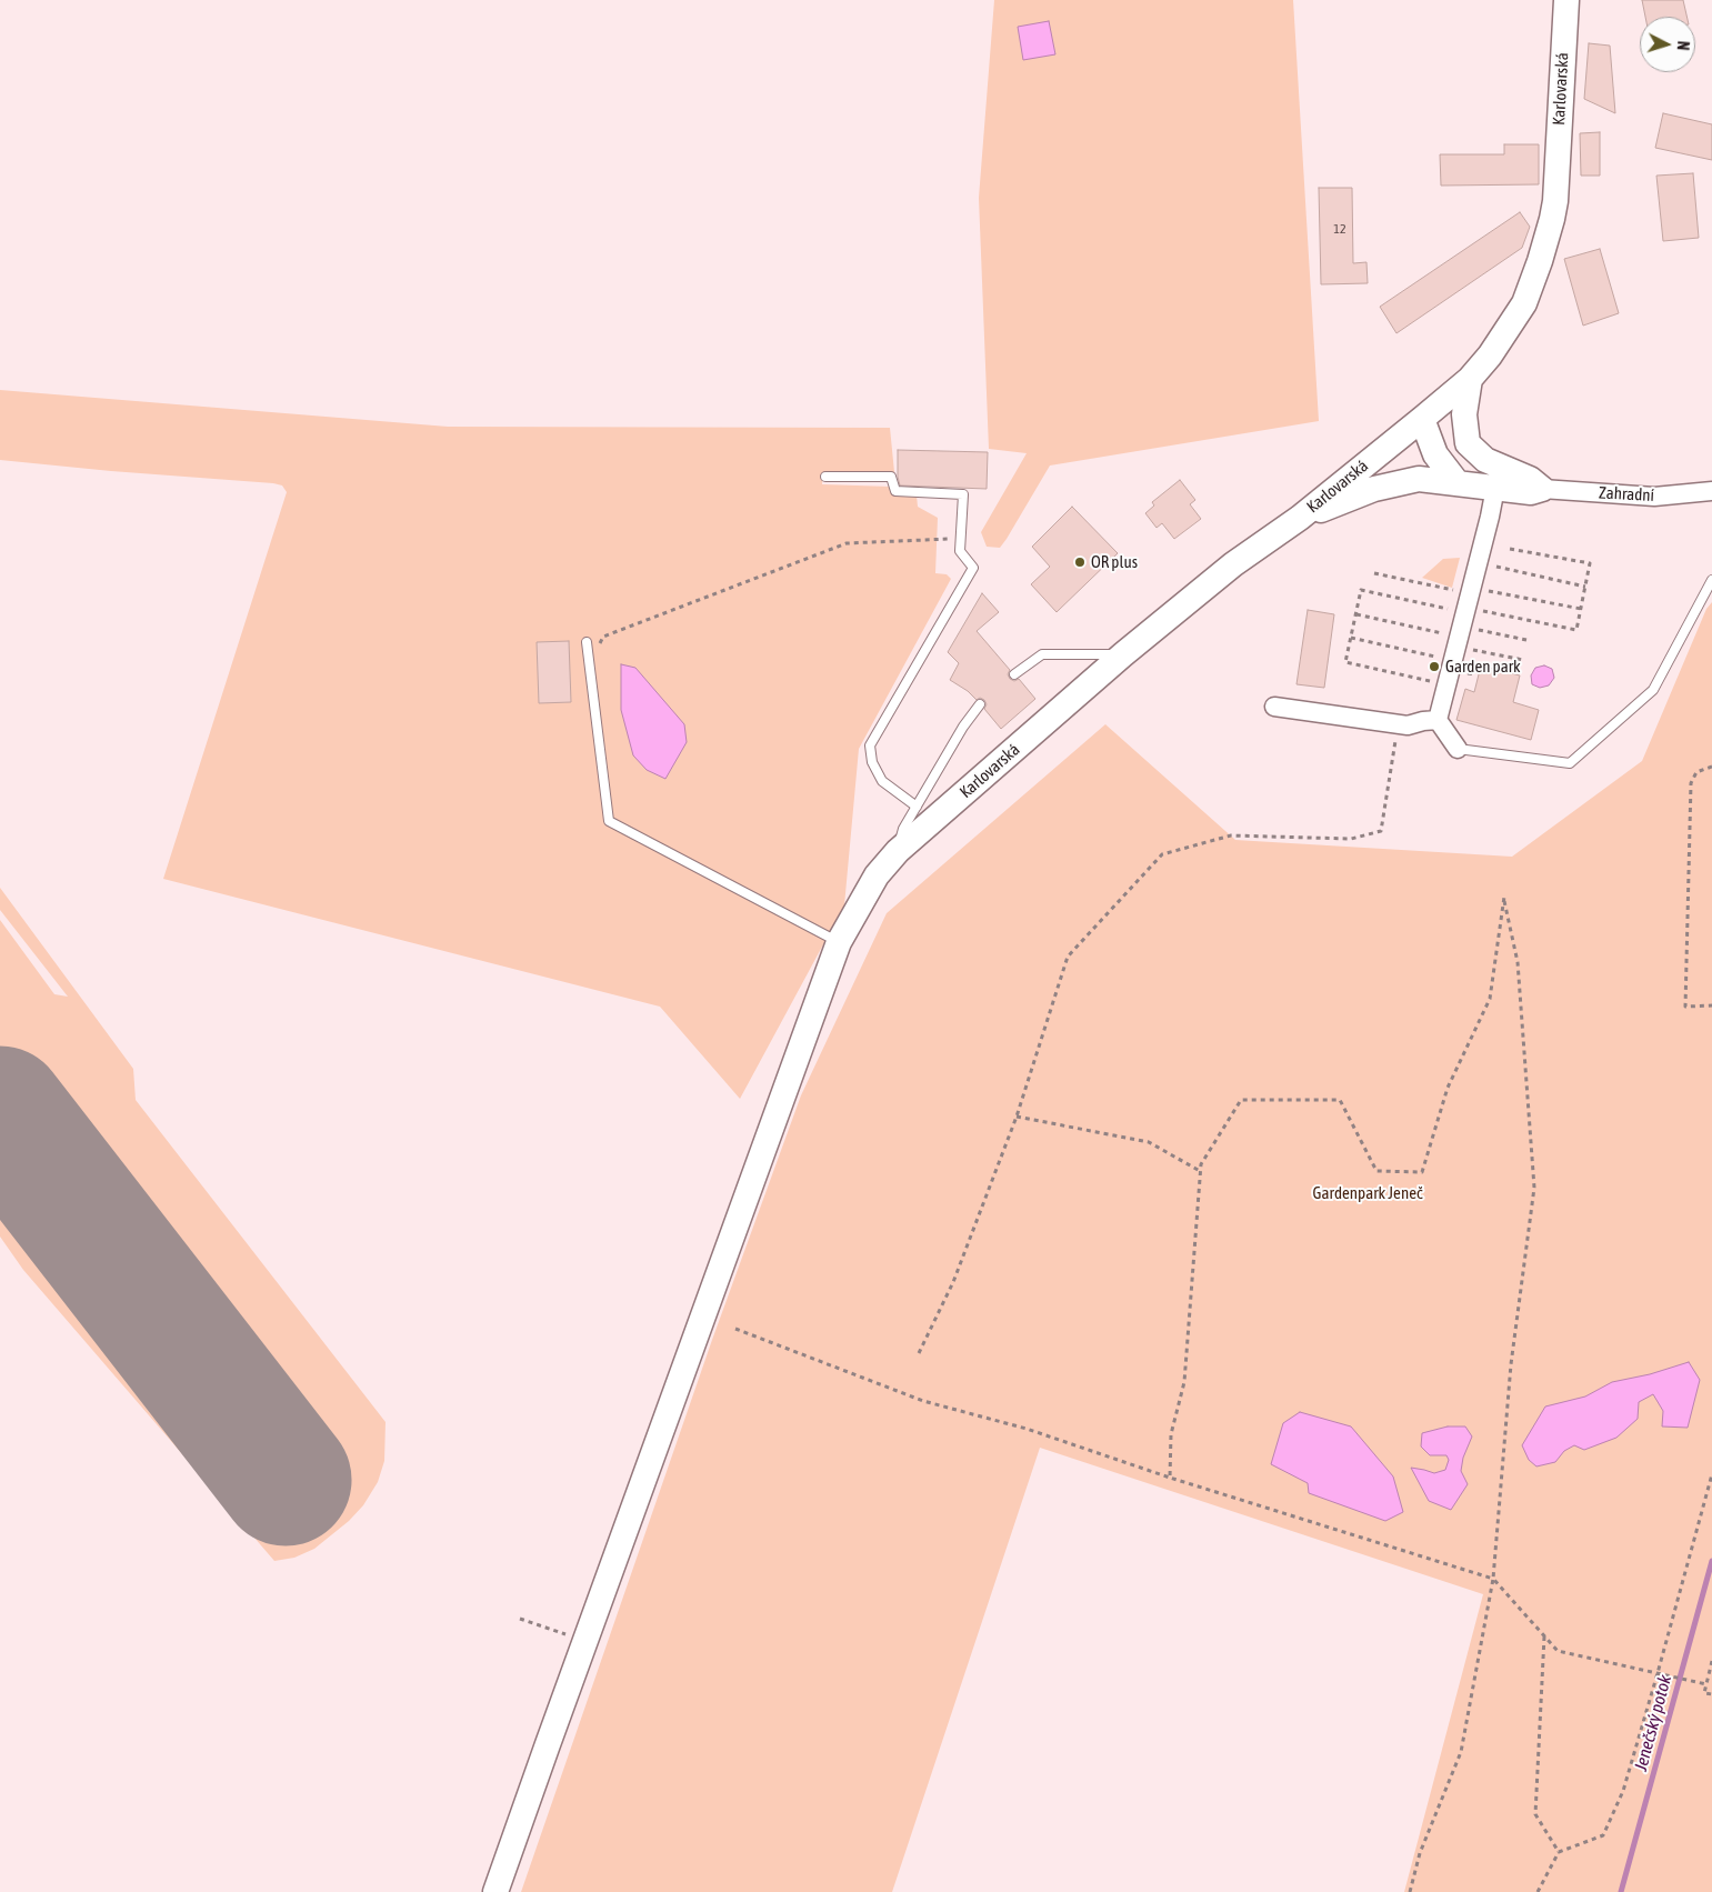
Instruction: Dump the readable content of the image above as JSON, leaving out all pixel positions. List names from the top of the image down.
{
  "streets": {
    "main road": ["Karlovarská"],
    "street": ["Zahradní"]
  },
  "water": ["Jenečský potok"],
  "parks": ["Gardenpark Jeneč"],
  "places": ["OR plus", "Garden park"],
  "house_numbers": ["12"],
  "north": "right"
}
